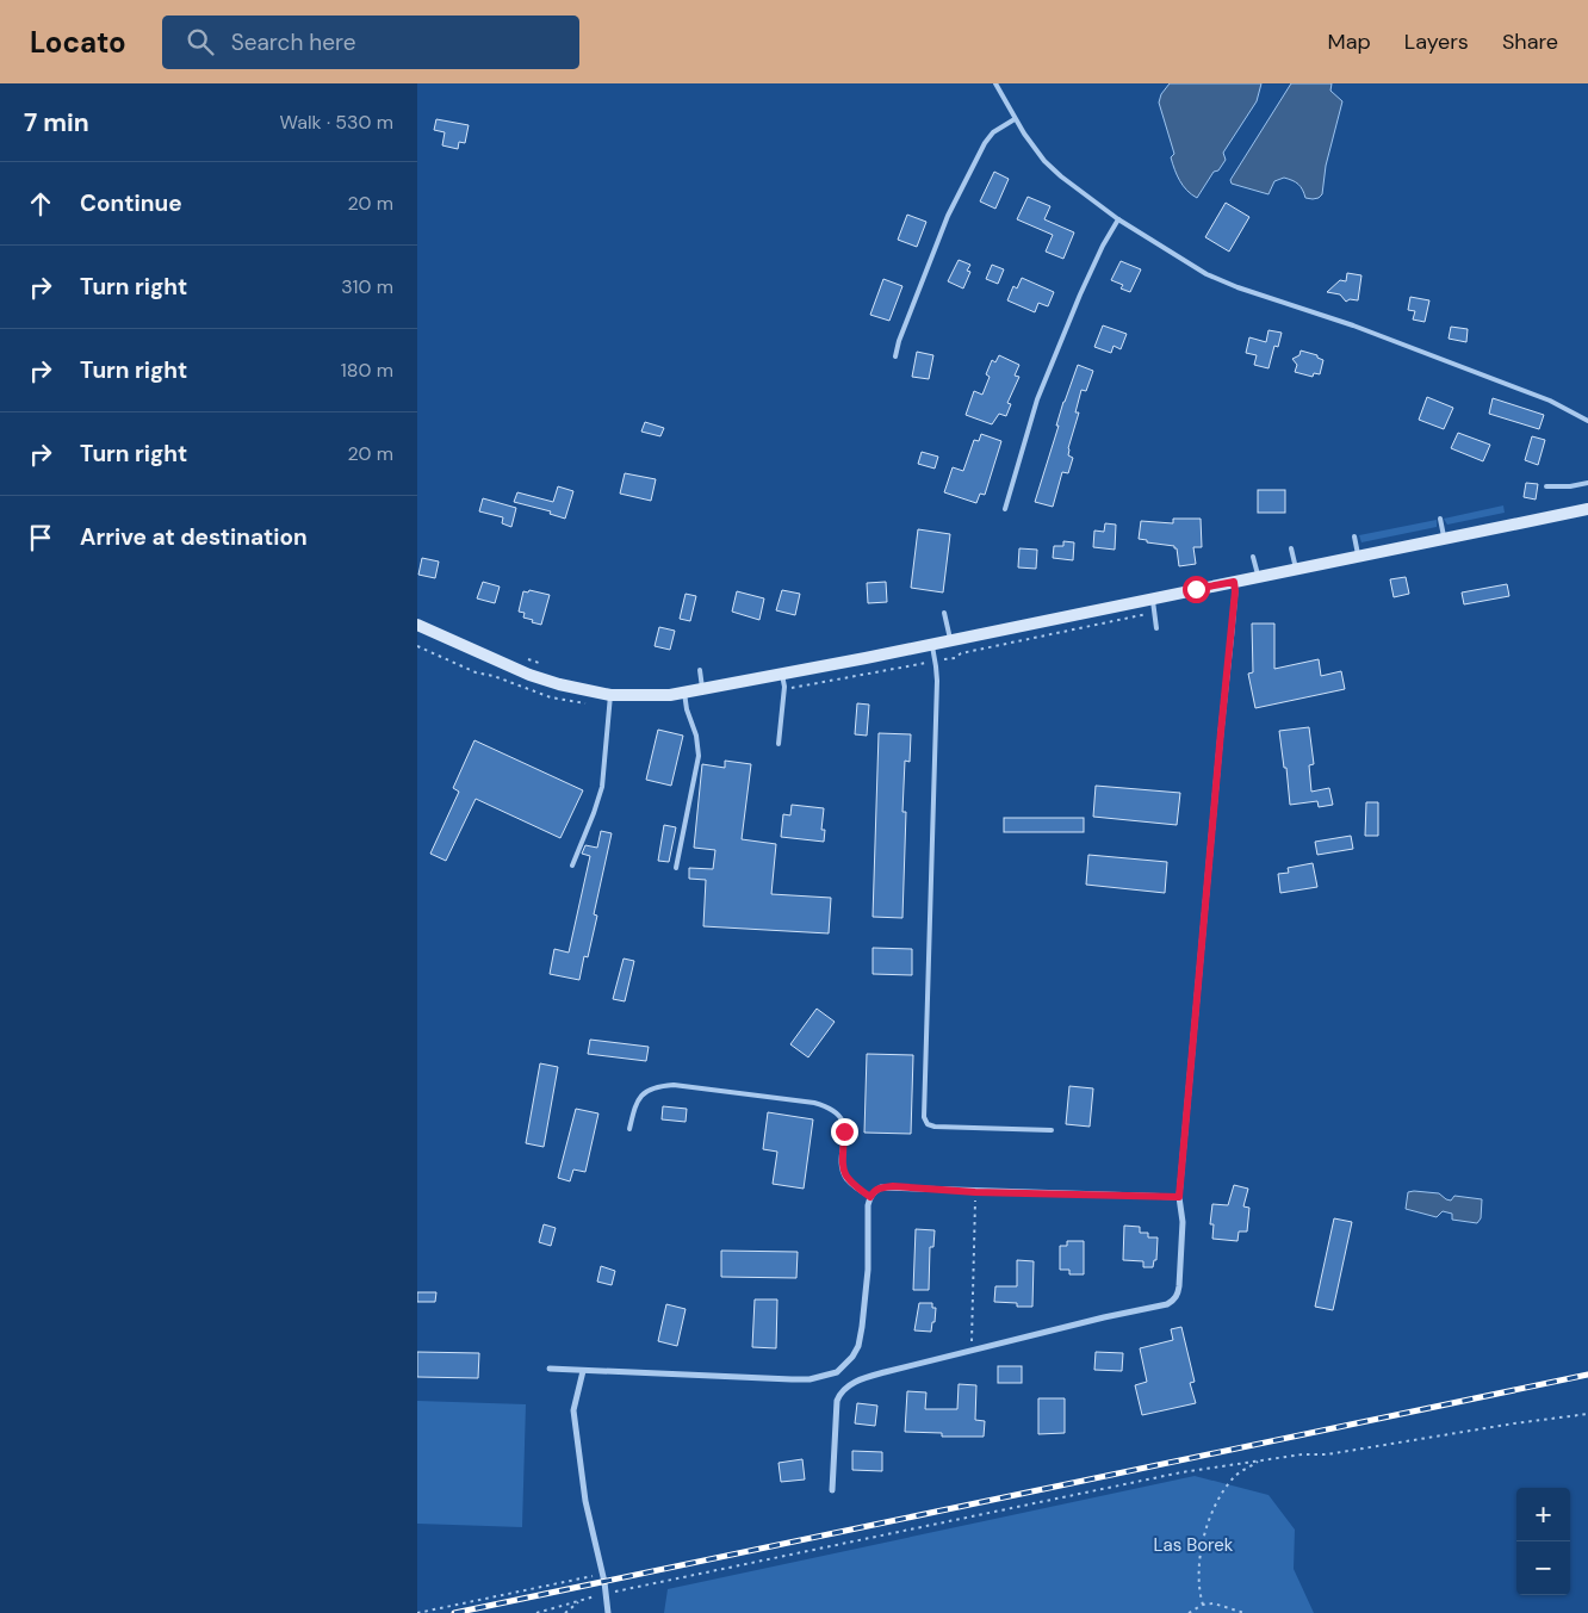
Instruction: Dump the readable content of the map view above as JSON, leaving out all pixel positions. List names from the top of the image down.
{
  "parks": ["Las Borek"],
  "page": {
    "header": "Locato",
    "search": "Search here",
    "nav": ["Map", "Layers", "Share"],
    "heading": ["7 min", "Walk · 530 m"],
    "list": [
      ["Continue", "20 m"],
      ["Turn right", "310 m"],
      ["Turn right", "180 m"],
      ["Turn right", "20 m"],
      "Arrive at destination"
    ],
    "map_buttons": ["+", "−"]
  }
}
